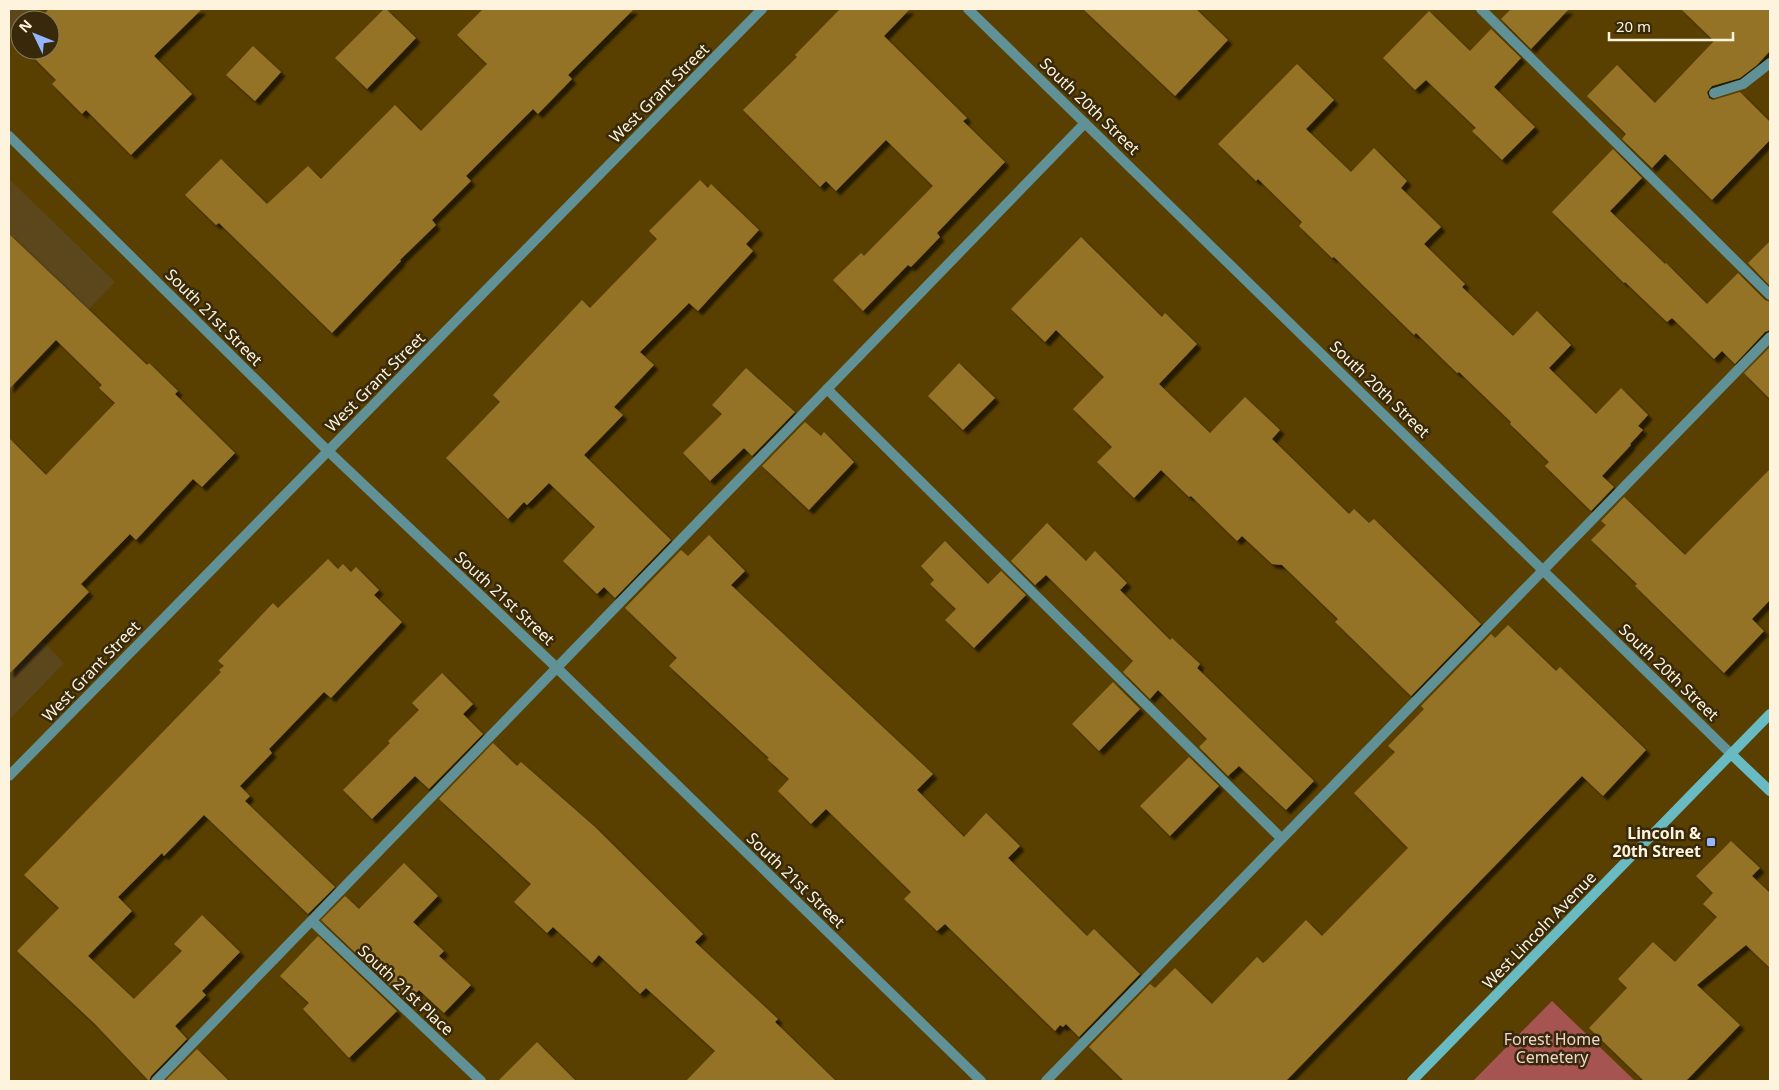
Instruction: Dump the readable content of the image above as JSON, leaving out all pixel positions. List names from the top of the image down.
{
  "streets": {
    "main road": ["South 20th Street", "West Lincoln Avenue"],
    "street": ["West Grant Street", "South 21st Street", "South 21st Place"]
  },
  "crossings": [
    ["West Grant Street", "South 21st Street"],
    ["South 20th Street", "West Lincoln Avenue"]
  ],
  "parks": ["Forest Home Cemetery"],
  "places": {
    "transit": ["Lincoln & 20th Street"]
  },
  "scale_bar": "20 m",
  "north": "top left"
}
